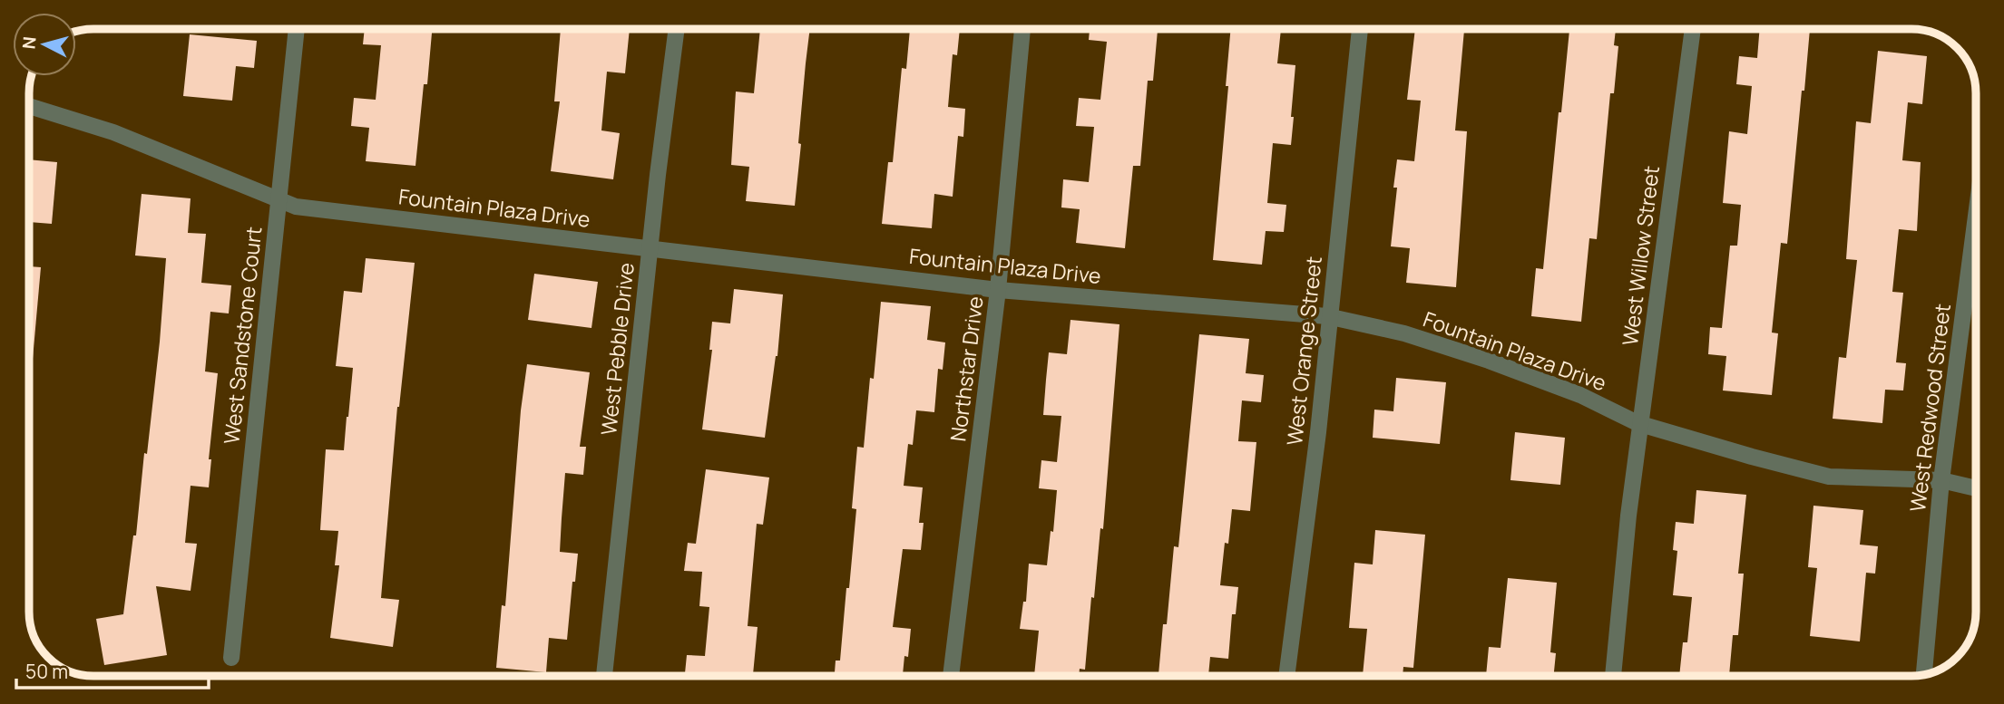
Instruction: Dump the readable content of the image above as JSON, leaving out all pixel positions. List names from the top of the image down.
{
  "streets": {
    "street": [
      "Fountain Plaza Drive",
      "West Willow Street",
      "West Sandstone Court",
      "West Pebble Drive",
      "West Orange Street",
      "Northstar Drive",
      "West Redwood Street"
    ]
  },
  "crossings": [
    ["Fountain Plaza Drive", "West Willow Street"],
    ["Fountain Plaza Drive", "West Sandstone Court"],
    ["Fountain Plaza Drive", "West Pebble Drive"],
    ["Fountain Plaza Drive", "West Orange Street"],
    ["Fountain Plaza Drive", "Northstar Drive"],
    ["Fountain Plaza Drive", "West Redwood Street"]
  ],
  "scale_bar": "50 m",
  "north": "left"
}
